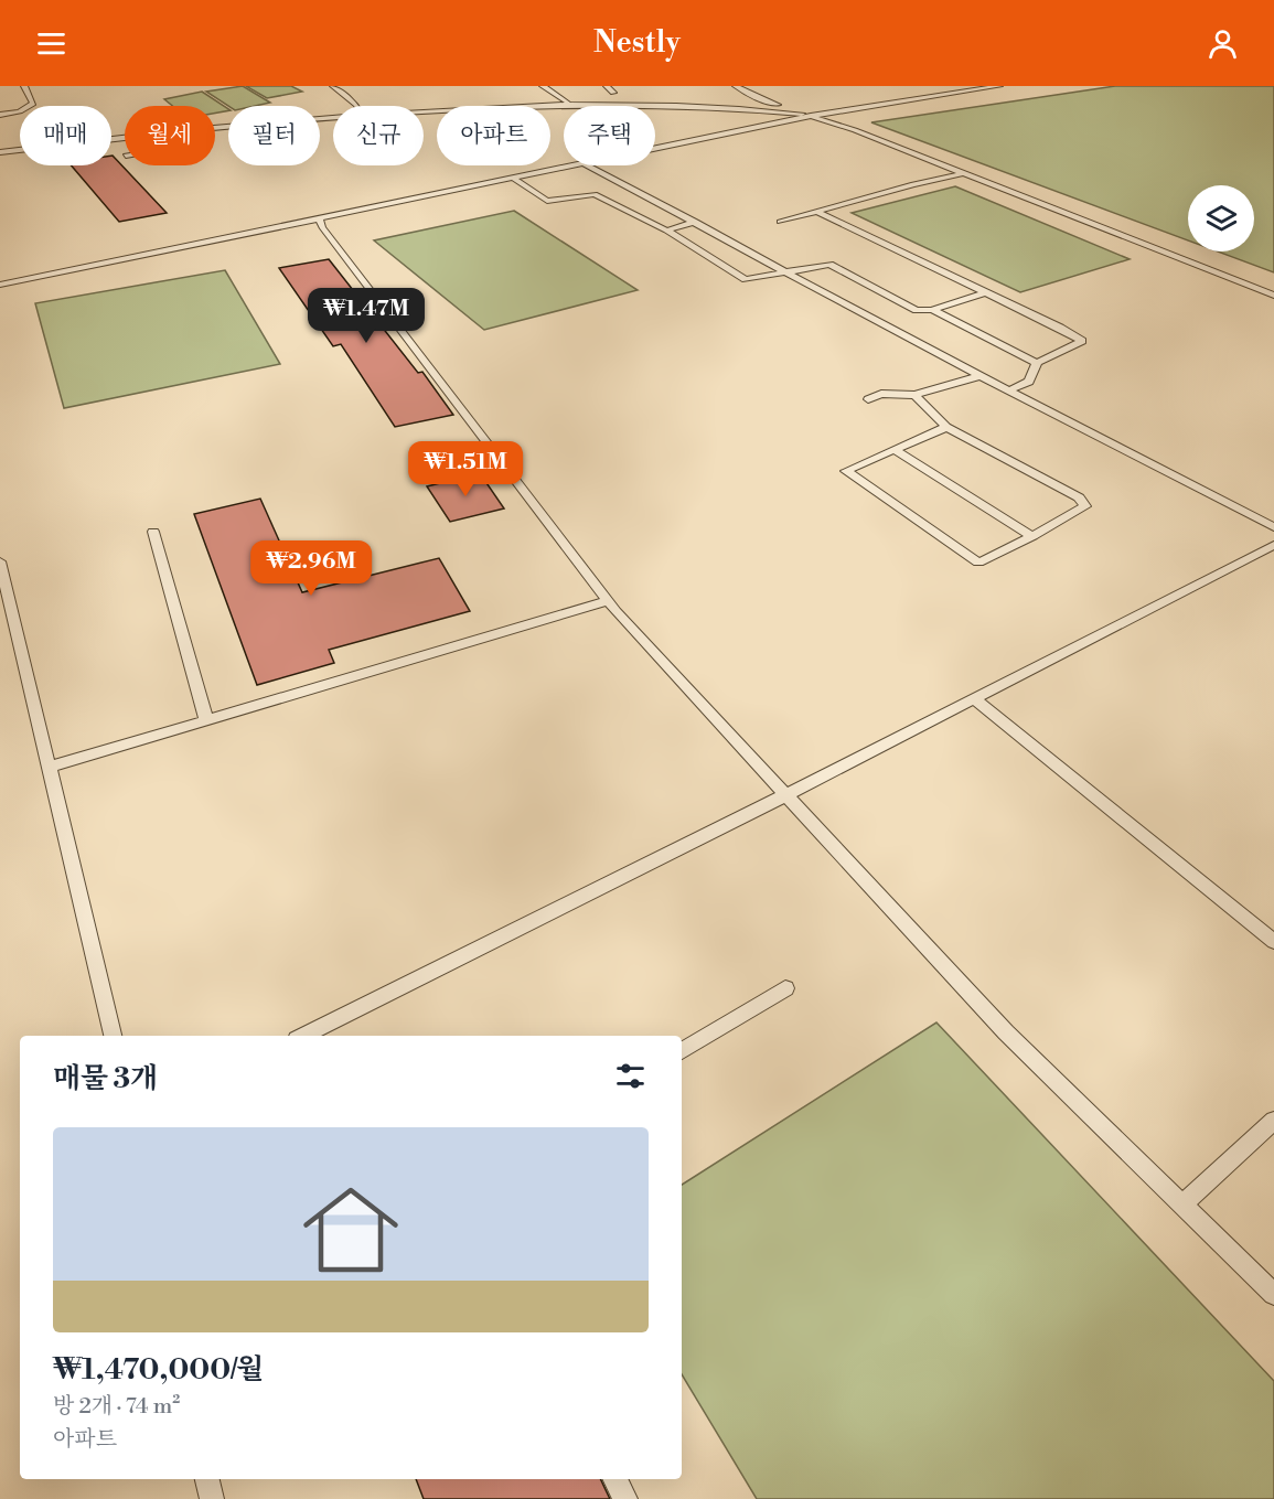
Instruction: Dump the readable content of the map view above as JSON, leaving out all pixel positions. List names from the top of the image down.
{
  "page": {
    "header": "Nestly",
    "chip": [
      "매매",
      "월세",
      "필터",
      "신규",
      "아파트",
      "주택"
    ],
    "price": ["₩1.47M", "₩1.51M", "₩2.96M"],
    "heading": "매물 3개",
    "list": [
      {
        "name": "₩1,470,000/월",
        "note": "방 2개 · 74 m² · 아파트"
      }
    ]
  }
}
